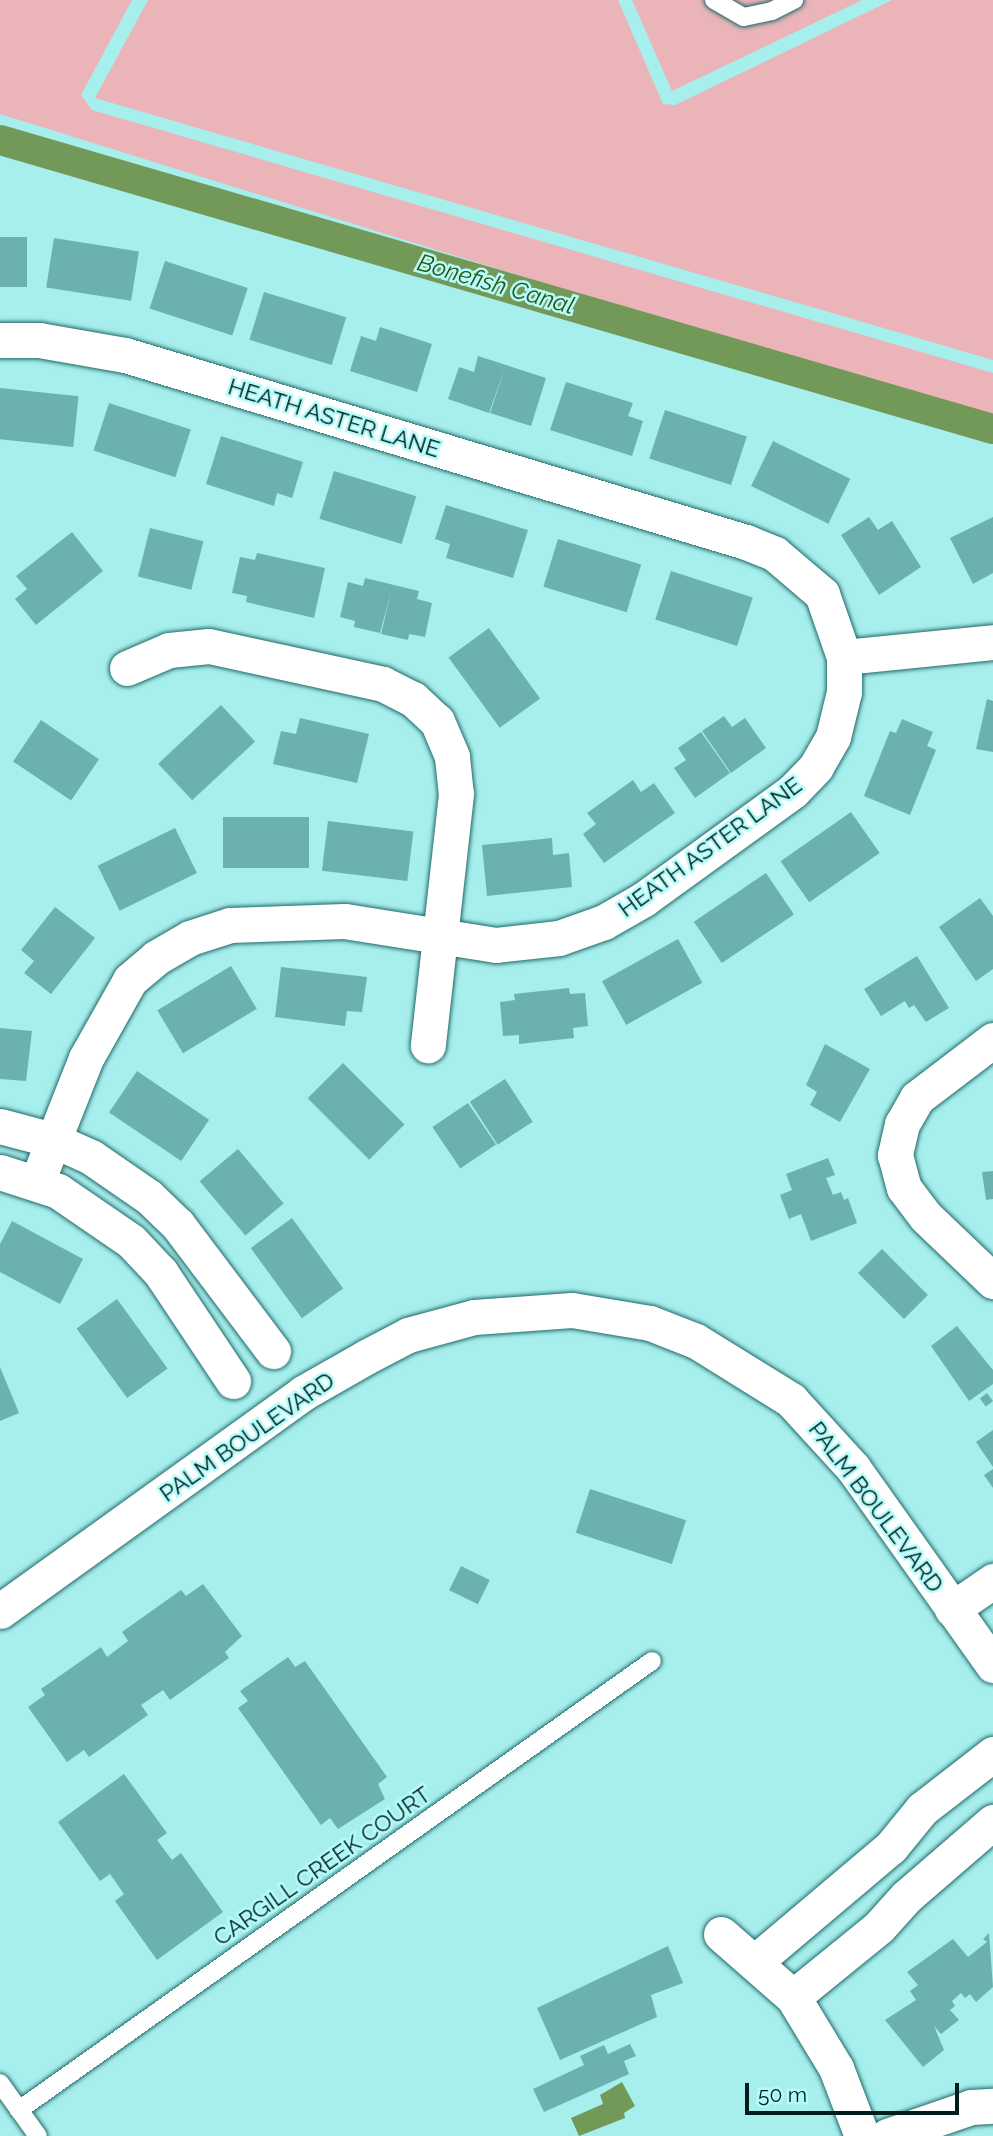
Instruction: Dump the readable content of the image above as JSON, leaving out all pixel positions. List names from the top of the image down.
{
  "streets": {
    "street": ["HEATH ASTER LANE", "PALM BOULEVARD"],
    "lane": ["CARGILL CREEK COURT"]
  },
  "water": ["Bonefish Canal"],
  "scale_bar": "50 m"
}
